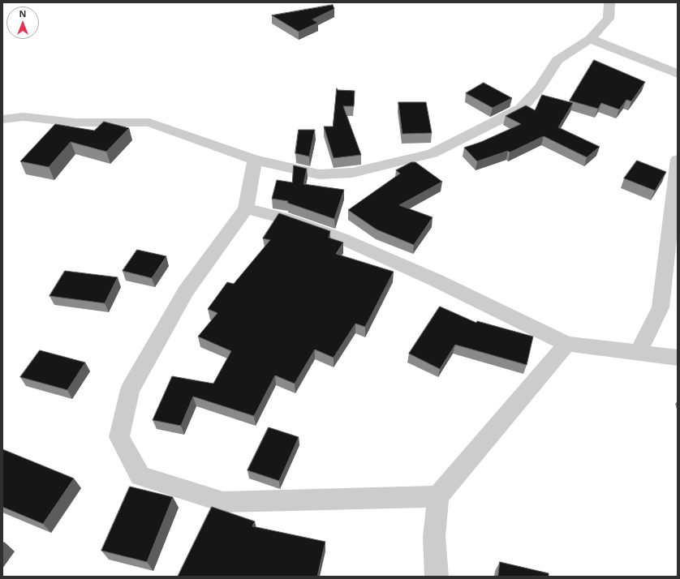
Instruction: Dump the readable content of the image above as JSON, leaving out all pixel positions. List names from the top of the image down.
{
  "north": "top"
}
